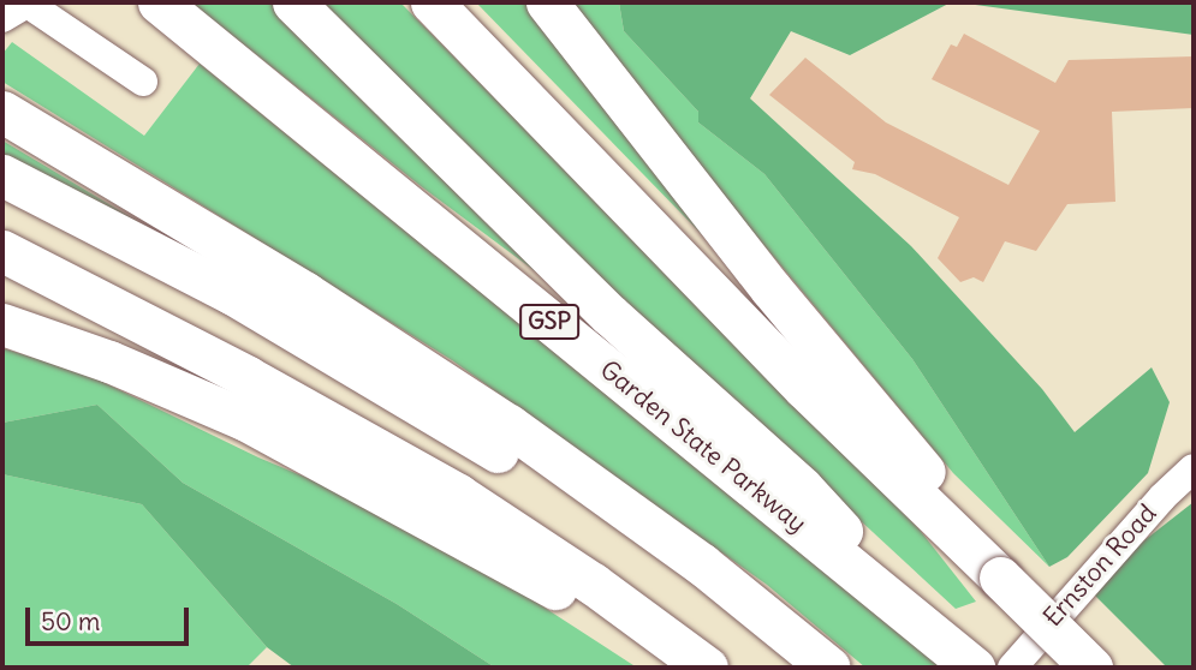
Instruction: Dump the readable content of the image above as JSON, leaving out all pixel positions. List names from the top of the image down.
{
  "streets": {
    "highway": ["GSP", "Garden State Parkway"],
    "street": ["Ernston Road"]
  },
  "scale_bar": "50 m"
}
